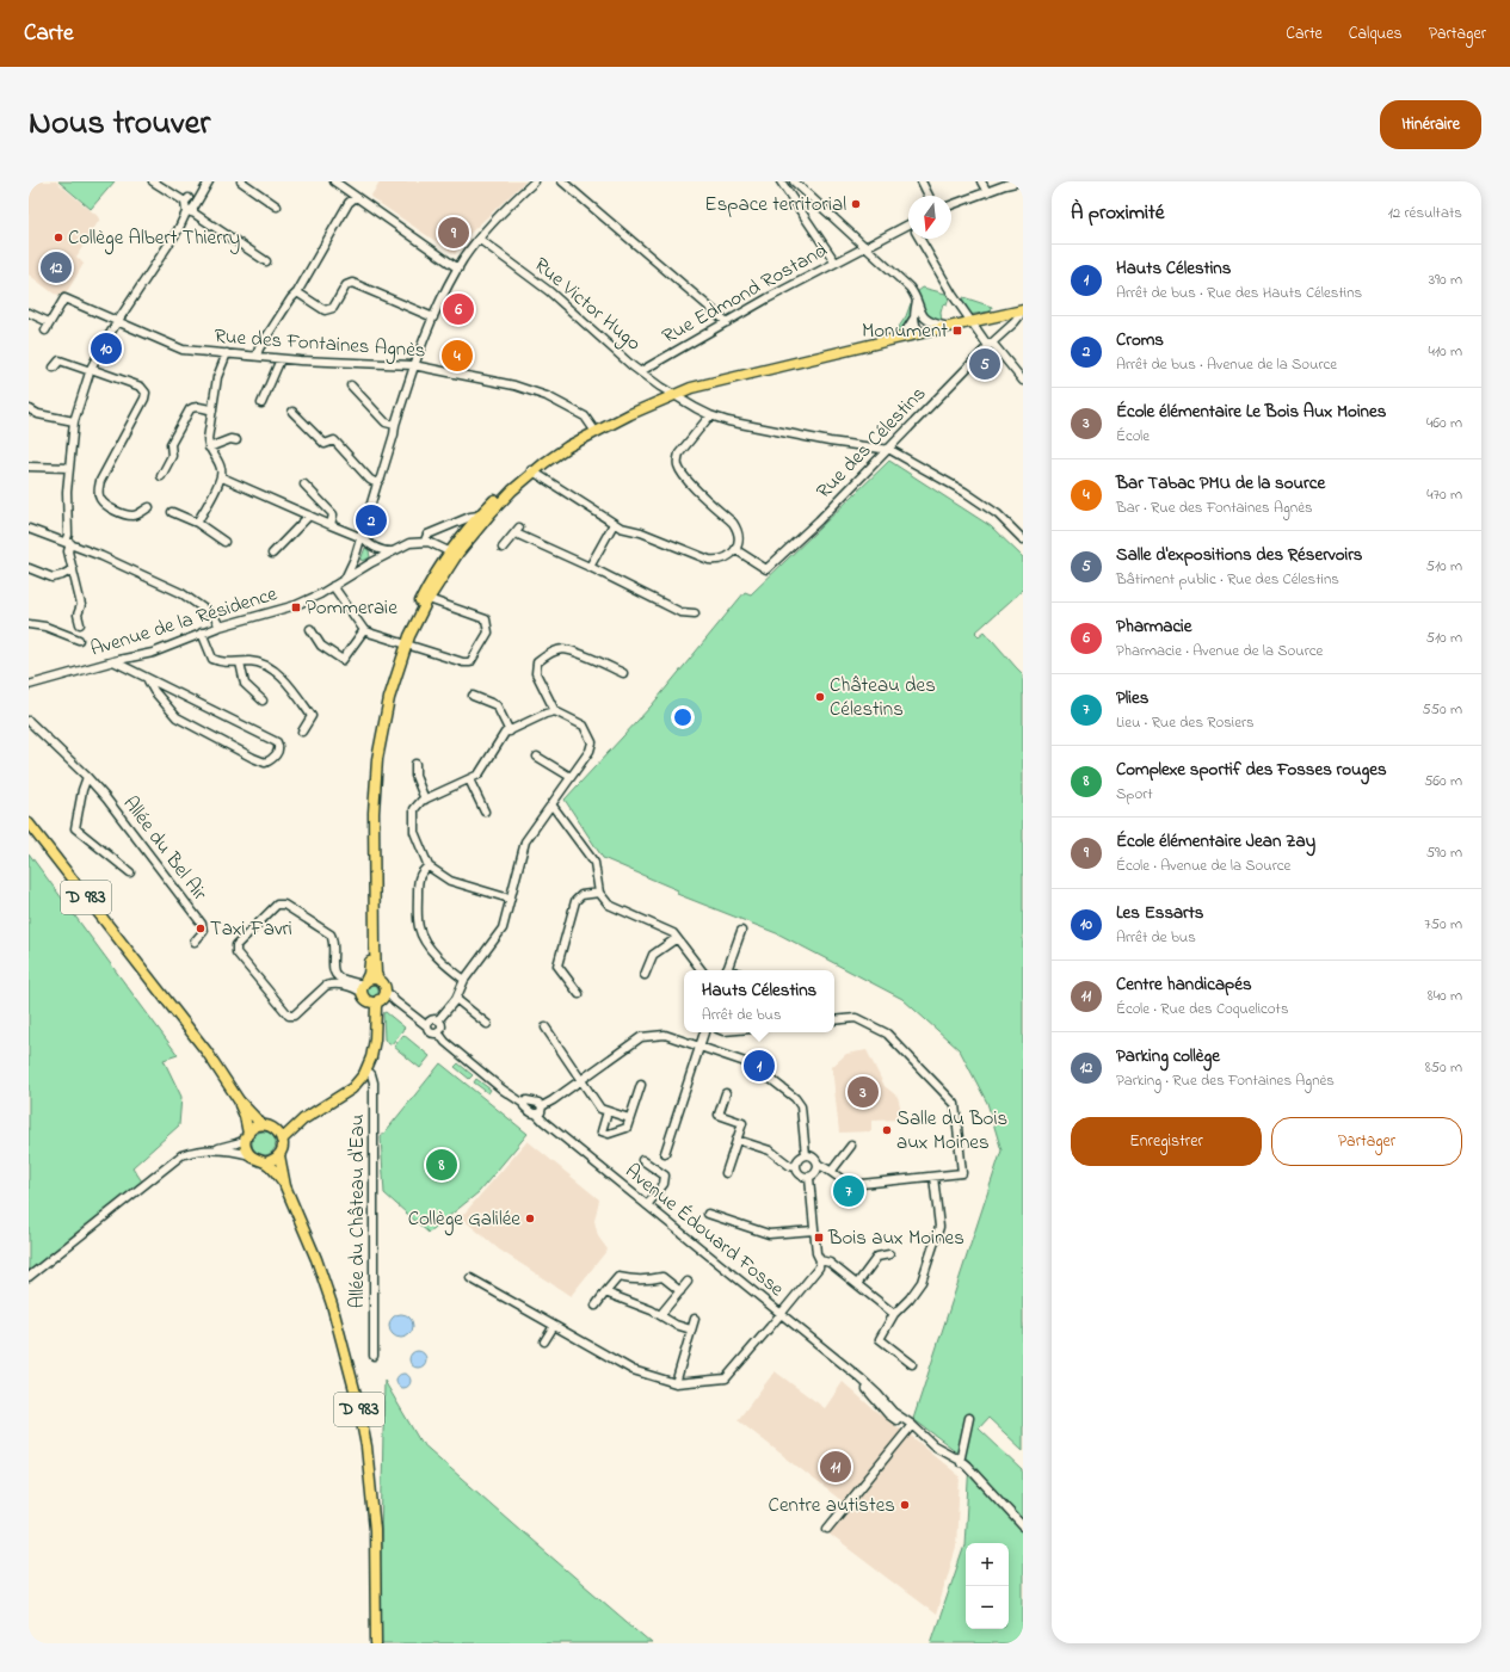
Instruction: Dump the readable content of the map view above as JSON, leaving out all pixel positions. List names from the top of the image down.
{
  "streets": {
    "main road": ["D 983"],
    "street": [
      "Rue Edmond Rostand",
      "Rue Victor Hugo",
      "Rue des Fontaines Agnès",
      "Rue des Célestins",
      "Avenue de la Résidence",
      "Allée du Bel Air",
      "Allée du Château d'Eau",
      "Avenue Édouard Fosse"
    ]
  },
  "crossings": [
    ["Rue Edmond Rostand", "Rue Victor Hugo"],
    ["Rue Victor Hugo", "Rue des Célestins"]
  ],
  "places": {
    "other": [
      "Espace territorial",
      "Collège Albert Thierry",
      "Château des Célestins",
      "Taxi Favri",
      "Salle du Bois aux Moines",
      "Collège Galilée",
      "Centre autistes"
    ],
    "transit": ["Monument", "Pommeraie", "Bois aux Moines"]
  },
  "north": "bottom",
  "page": {
    "header": "Carte",
    "nav": ["Carte", "Calques", "Partager"],
    "title": "Nous trouver",
    "buttons": [
      "Itinéraire",
      ["Enregistrer", "Partager"]
    ],
    "heading": ["À proximité", "12 résultats"],
    "pins": [
      "9",
      "12",
      "6",
      "10",
      "4",
      "5",
      "2",
      "1",
      "3",
      "8",
      "7",
      "11"
    ],
    "list": [
      {
        "mark": "1",
        "name": "Hauts Célestins",
        "note": "Arrêt de bus · Rue des Hauts Célestins",
        "value": "390 m"
      },
      {
        "mark": "2",
        "name": "Croms",
        "note": "Arrêt de bus · Avenue de la Source",
        "value": "410 m"
      },
      {
        "mark": "3",
        "name": "École élémentaire Le Bois Aux Moines",
        "note": "École",
        "value": "460 m"
      },
      {
        "mark": "4",
        "name": "Bar Tabac PMU de la source",
        "note": "Bar · Rue des Fontaines Agnès",
        "value": "470 m"
      },
      {
        "mark": "5",
        "name": "Salle d'expositions des Réservoirs",
        "note": "Bâtiment public · Rue des Célestins",
        "value": "510 m"
      },
      {
        "mark": "6",
        "name": "Pharmacie",
        "note": "Pharmacie · Avenue de la Source",
        "value": "510 m"
      },
      {
        "mark": "7",
        "name": "Plies",
        "note": "Lieu · Rue des Rosiers",
        "value": "550 m"
      },
      {
        "mark": "8",
        "name": "Complexe sportif des Fosses rouges",
        "note": "Sport",
        "value": "560 m"
      },
      {
        "mark": "9",
        "name": "École élémentaire Jean Zay",
        "note": "École · Avenue de la Source",
        "value": "590 m"
      },
      {
        "mark": "10",
        "name": "Les Essarts",
        "note": "Arrêt de bus",
        "value": "750 m"
      },
      {
        "mark": "11",
        "name": "Centre handicapés",
        "note": "École · Rue des Coquelicots",
        "value": "840 m"
      },
      {
        "mark": "12",
        "name": "Parking collège",
        "note": "Parking · Rue des Fontaines Agnès",
        "value": "850 m"
      }
    ],
    "popup": ["Hauts Célestins", "Arrêt de bus"],
    "map_buttons": ["+", "−"]
  }
}
